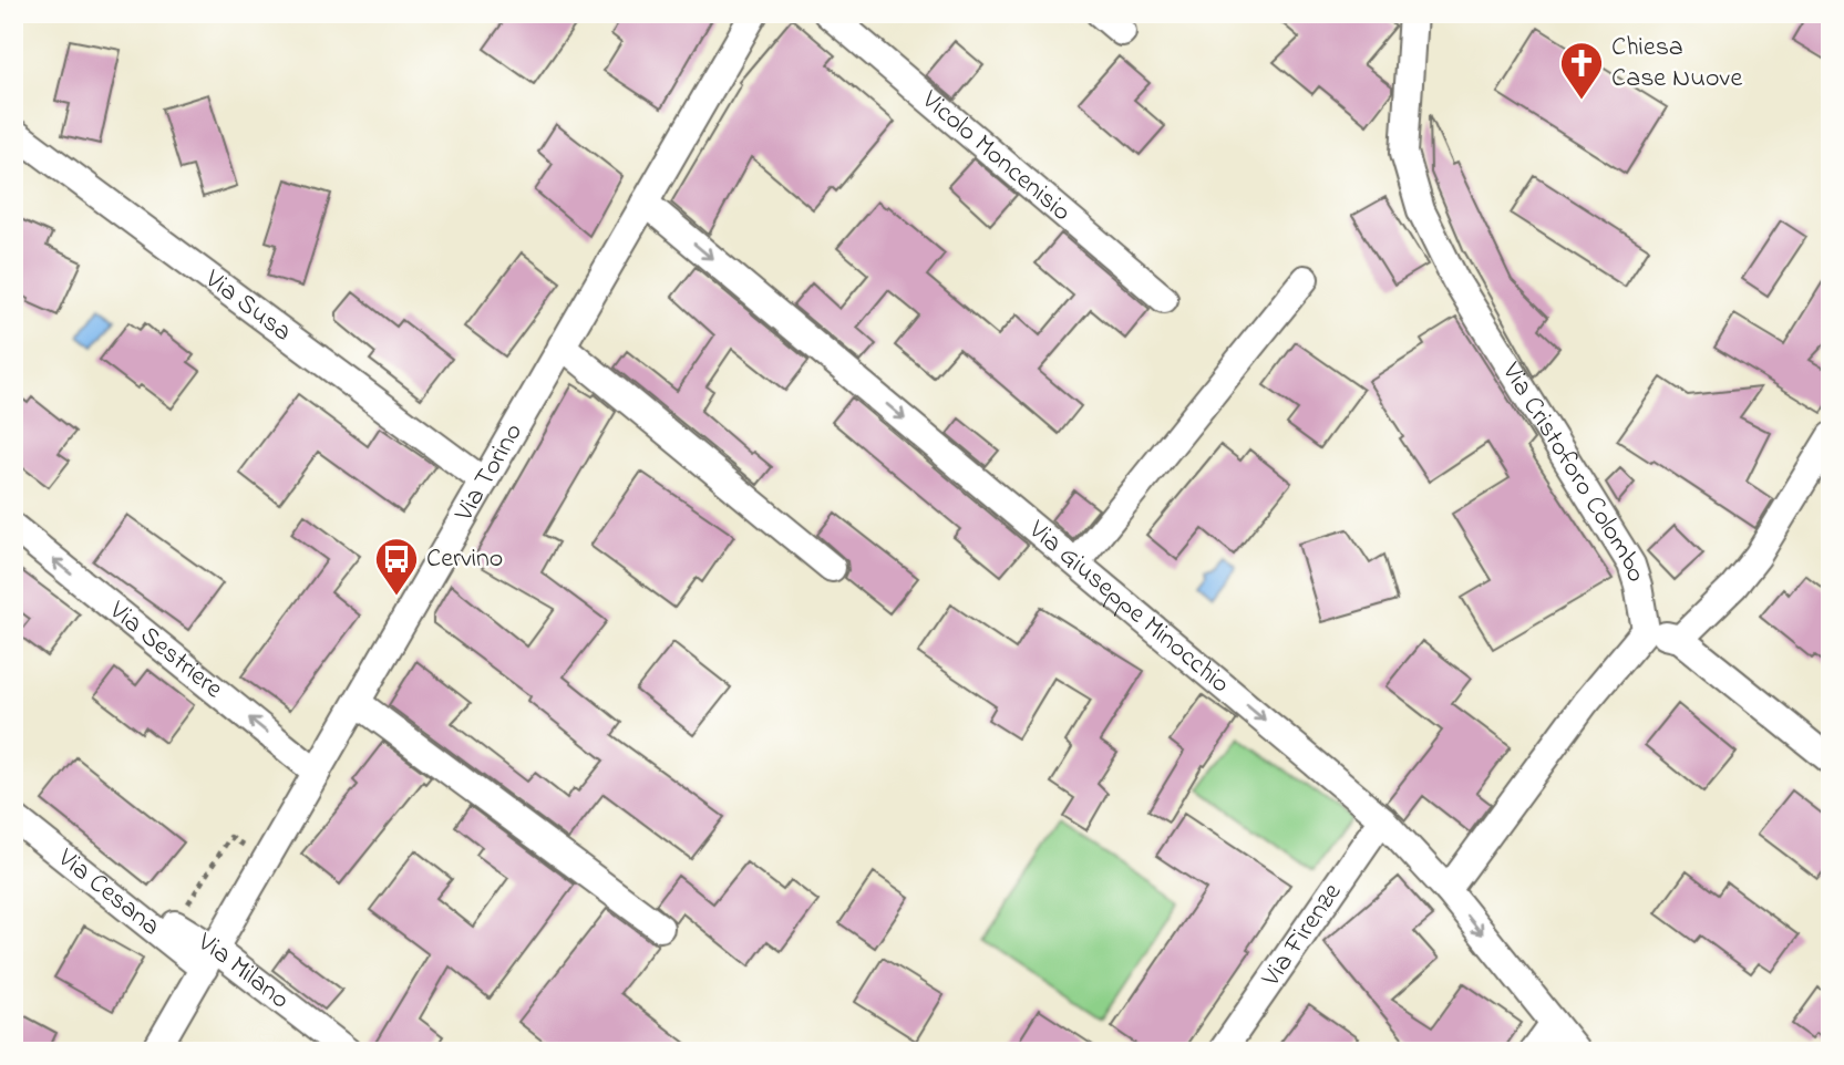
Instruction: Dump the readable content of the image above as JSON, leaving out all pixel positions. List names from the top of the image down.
{
  "streets": {
    "street": [
      "Vicolo Moncenisio",
      "Via Susa",
      "Via Torino",
      "Via Cristoforo Colombo",
      "Via Giuseppe Minocchio",
      "Via Sestriere",
      "Via Cesana",
      "Via Firenze",
      "Via Milano"
    ]
  },
  "crossings": [
    ["Via Susa", "Via Torino"],
    ["Via Torino", "Via Giuseppe Minocchio"],
    ["Via Torino", "Via Sestriere"],
    ["Via Torino", "Via Cesana"],
    ["Via Torino", "Via Milano"],
    ["Via Giuseppe Minocchio", "Via Firenze"],
    ["Via Cesana", "Via Milano"]
  ],
  "one_way": ["Via Sestriere"],
  "places": {
    "church": ["Chiesa Case Nuove"],
    "bus stop": ["Cervino"]
  }
}
